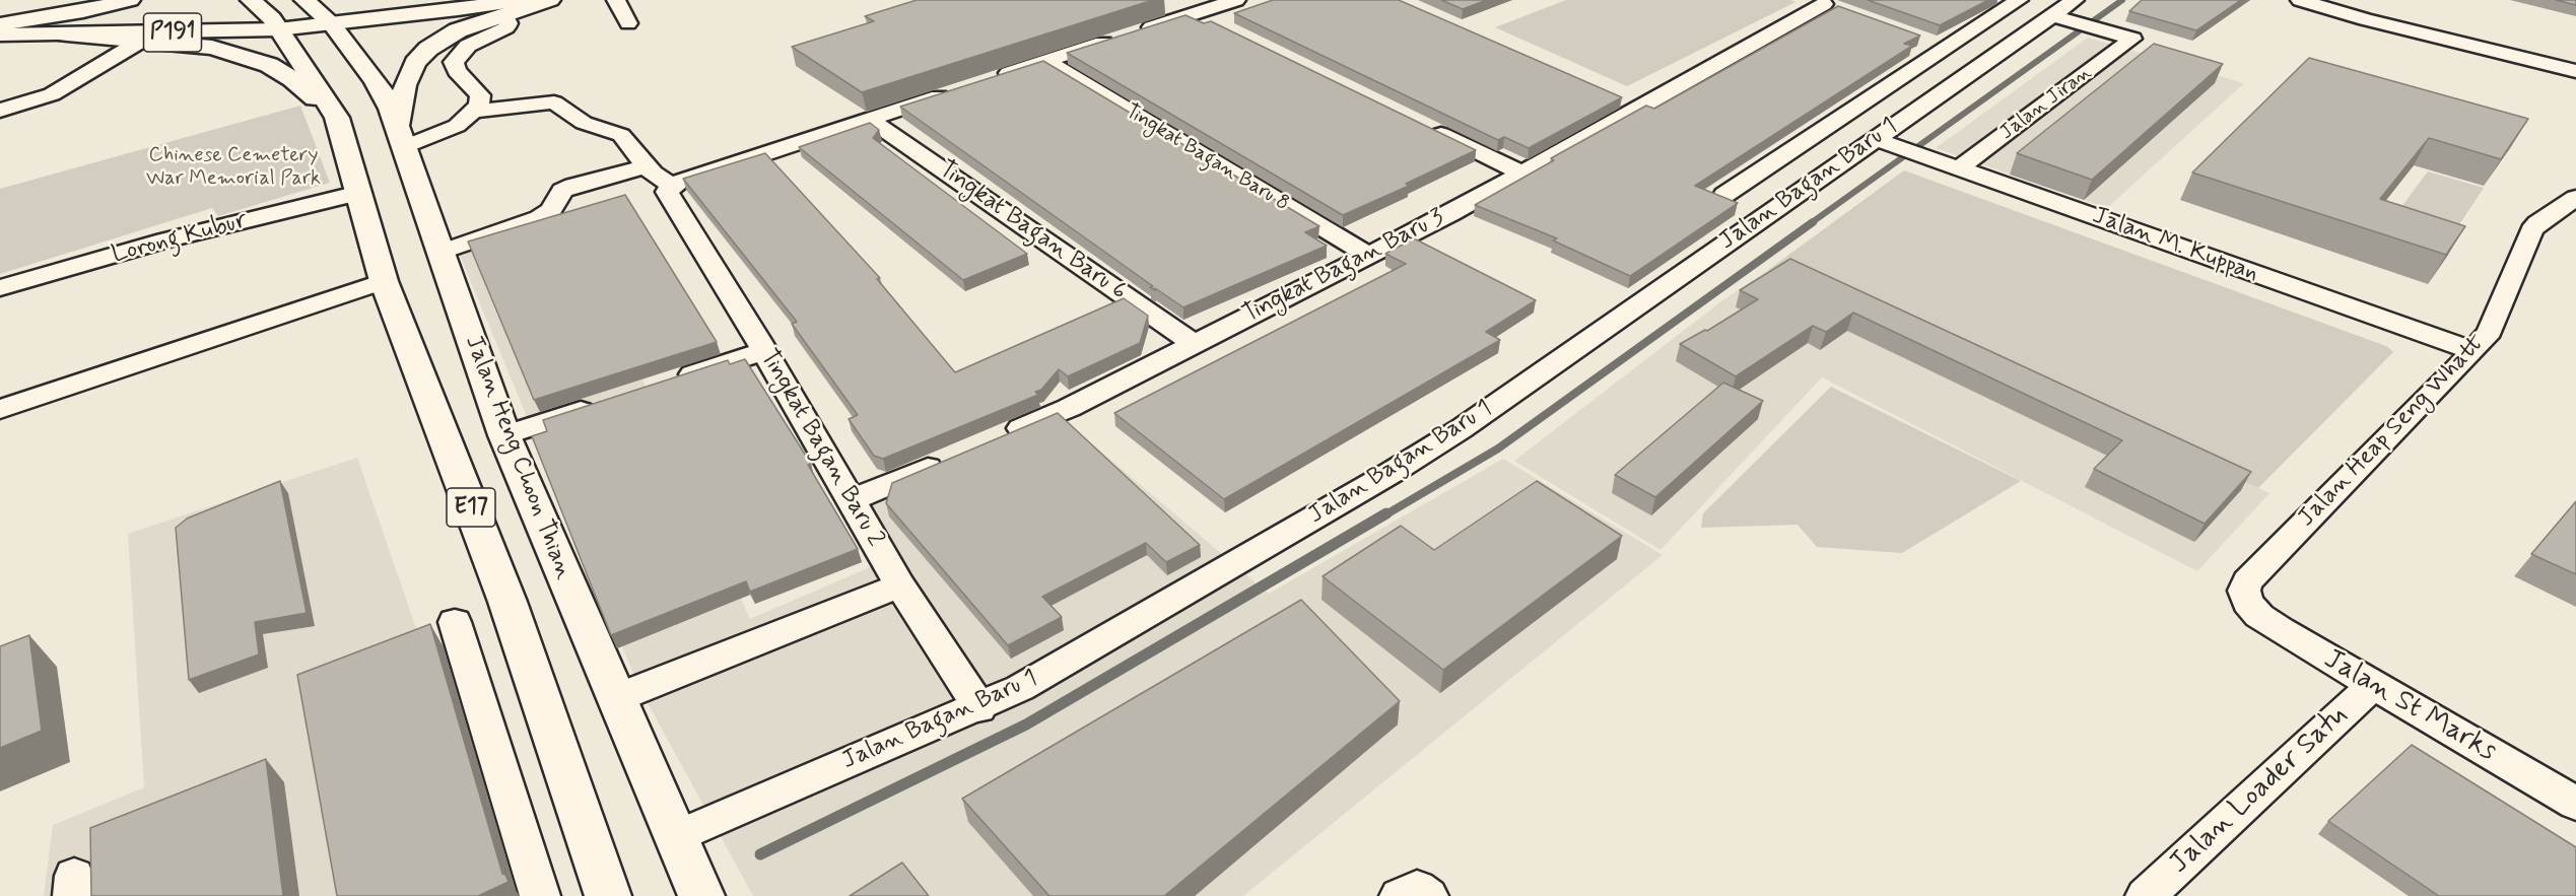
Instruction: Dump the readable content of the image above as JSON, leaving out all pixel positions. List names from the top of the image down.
{
  "streets": {
    "main road": ["P191", "Jalan Heng Choon Thian", "E17"],
    "street": [
      "Jalan Jiran",
      "Tingkat Bagan Baru 8",
      "Jalan Bagan Baru 1",
      "Tingkat Bagan Baru 6",
      "Lorong Kubur",
      "Jalan M. Kuppan",
      "Tingkat Bagan Baru 3",
      "Jalan Heap Seng Whatt",
      "Tingkat Bagan Baru 2",
      "Jalan St Marks",
      "Jalan Loader Satu"
    ]
  },
  "crossings": [
    ["P191", "Jalan Heng Choon Thian"],
    ["P191", "E17"],
    ["Jalan Jiran", "Jalan Bagan Baru 1"],
    ["Jalan Jiran", "Jalan M. Kuppan"],
    ["Tingkat Bagan Baru 8", "Tingkat Bagan Baru 3"],
    ["Jalan Bagan Baru 1", "Jalan M. Kuppan"],
    ["Jalan Bagan Baru 1", "Tingkat Bagan Baru 2"],
    ["Jalan Bagan Baru 1", "Jalan Heng Choon Thian"],
    ["Tingkat Bagan Baru 6", "Tingkat Bagan Baru 3"],
    ["Lorong Kubur", "E17"],
    ["Jalan M. Kuppan", "Jalan Heap Seng Whatt"],
    ["Jalan Heap Seng Whatt", "Jalan St Marks"],
    ["Jalan St Marks", "Jalan Loader Satu"]
  ],
  "parks": ["Chinese Cemetery War Memorial Park"]
}
